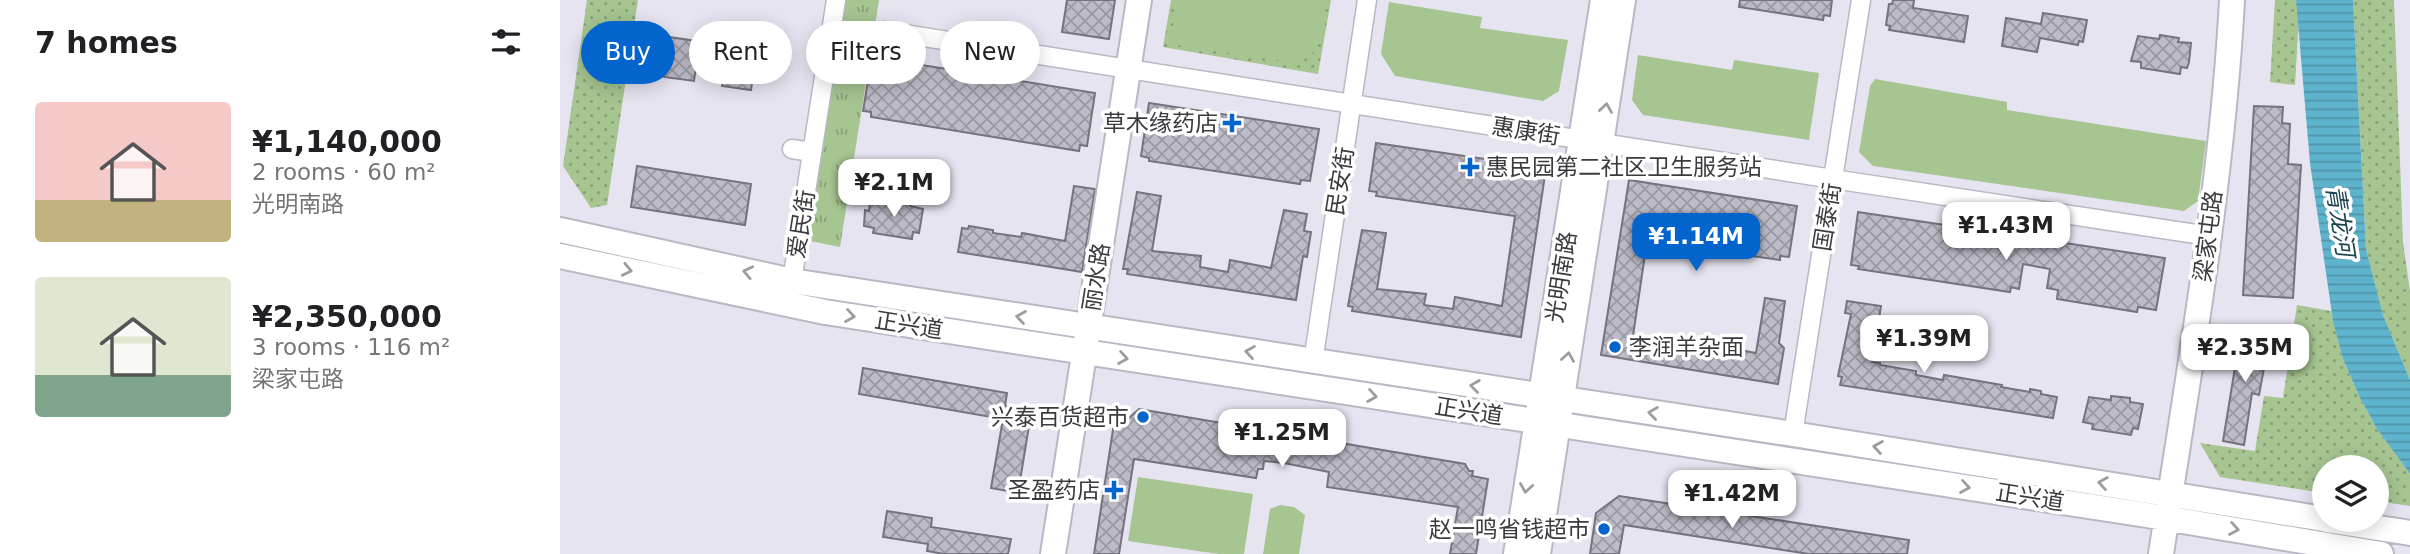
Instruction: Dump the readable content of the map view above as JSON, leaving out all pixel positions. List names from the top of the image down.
{
  "streets": {
    "main road": [
      "梁家屯路",
      "丽水路",
      "光明南路",
      "正兴道"
    ],
    "street": [
      "惠康街",
      "民安街",
      "国泰街",
      "爱民街"
    ]
  },
  "crossings": [
    ["惠康街", "民安街"],
    ["惠康街", "国泰街"],
    ["惠康街", "梁家屯路"],
    ["惠康街", "丽水路"],
    ["惠康街", "光明南路"],
    ["民安街", "正兴道"],
    ["国泰街", "正兴道"],
    ["爱民街", "正兴道"],
    ["梁家屯路", "正兴道"],
    ["丽水路", "正兴道"],
    ["光明南路", "正兴道"]
  ],
  "water": ["青龙河"],
  "places": {
    "health": ["草木缘药店", "惠民园第二社区卫生服务站", "圣盈药店"],
    "other": ["李润羊杂面", "兴泰百货超市", "赵一鸣省钱超市"]
  },
  "page": {
    "heading": "7 homes",
    "chip": [
      "Buy",
      "Rent",
      "Filters",
      "New"
    ],
    "list": [
      {
        "name": "¥1,140,000",
        "note": "2 rooms · 60 m² · 光明南路"
      },
      {
        "name": "¥2,350,000",
        "note": "3 rooms · 116 m² · 梁家屯路"
      }
    ],
    "price": [
      "¥2.1M",
      "¥1.43M",
      "¥1.14M",
      "¥1.39M",
      "¥2.35M",
      "¥1.25M",
      "¥1.42M"
    ]
  }
}
